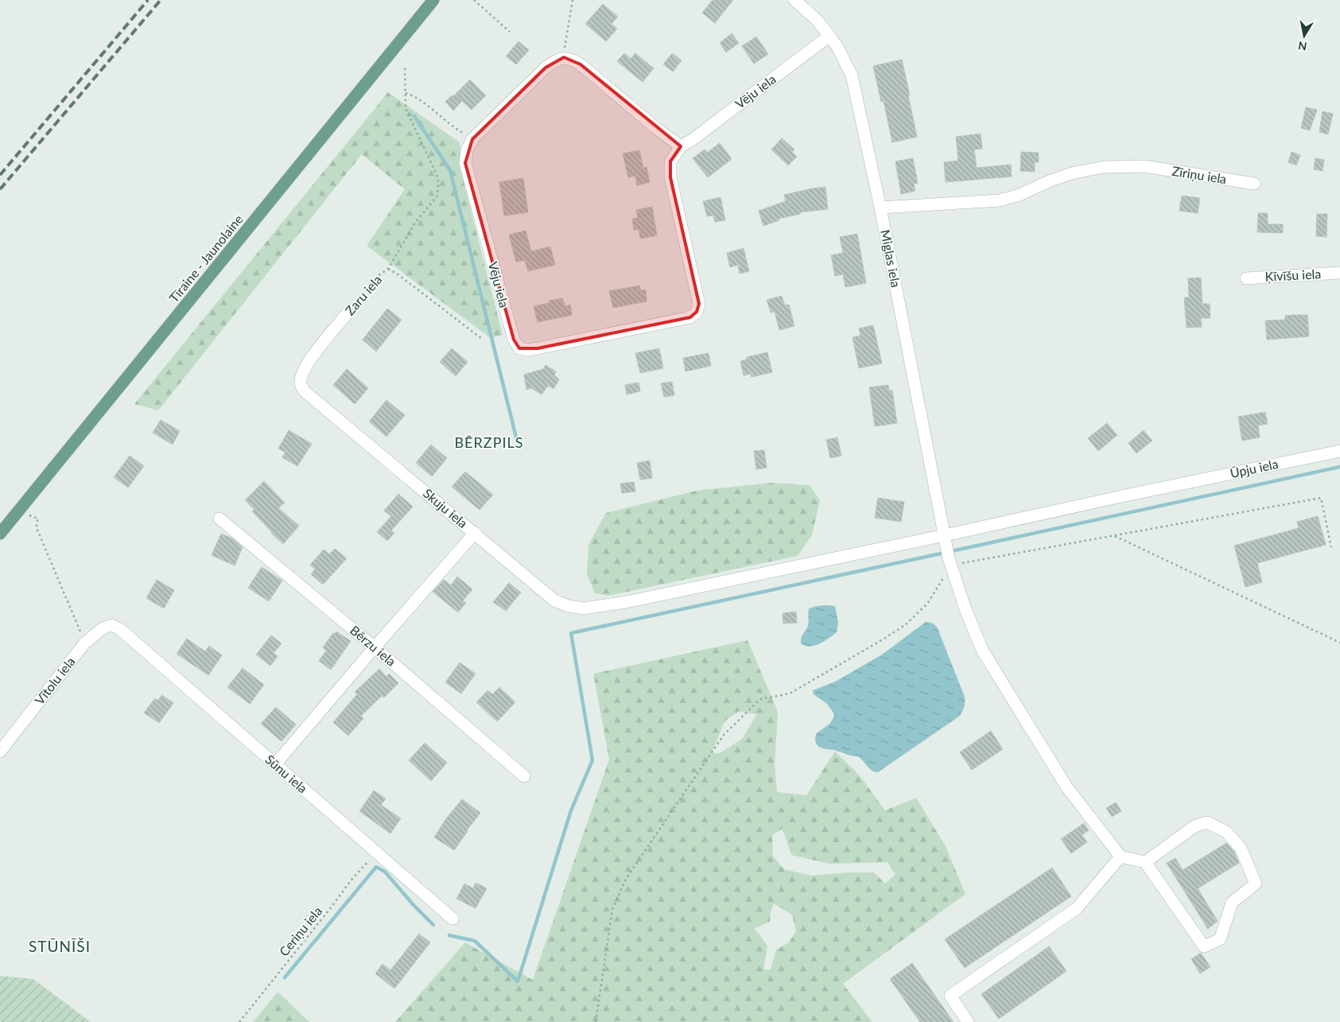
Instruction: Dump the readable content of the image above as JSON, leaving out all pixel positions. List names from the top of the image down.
{
  "streets": {
    "main road": ["Tīraine - Jaunolaine"],
    "street": [
      "Vēju iela",
      "Zīriņu iela",
      "Miglas iela",
      "Ķīvīšu iela",
      "Zaru iela",
      "Ūpju iela",
      "Skuju iela",
      "Bērzu iela",
      "Vītolu iela",
      "Sūnu iela"
    ],
    "path": ["Ceriņu iela"]
  },
  "crossings": [
    ["Vēju iela", "Miglas iela"],
    ["Zīriņu iela", "Miglas iela"],
    ["Miglas iela", "Ūpju iela"],
    ["Zaru iela", "Skuju iela"],
    ["Ūpju iela", "Skuju iela"],
    ["Vītolu iela", "Sūnu iela"],
    ["Sūnu iela", "Ceriņu iela"]
  ],
  "districts": ["BĒRZPILS", "STŪNĪŠI"],
  "north": "bottom"
}
